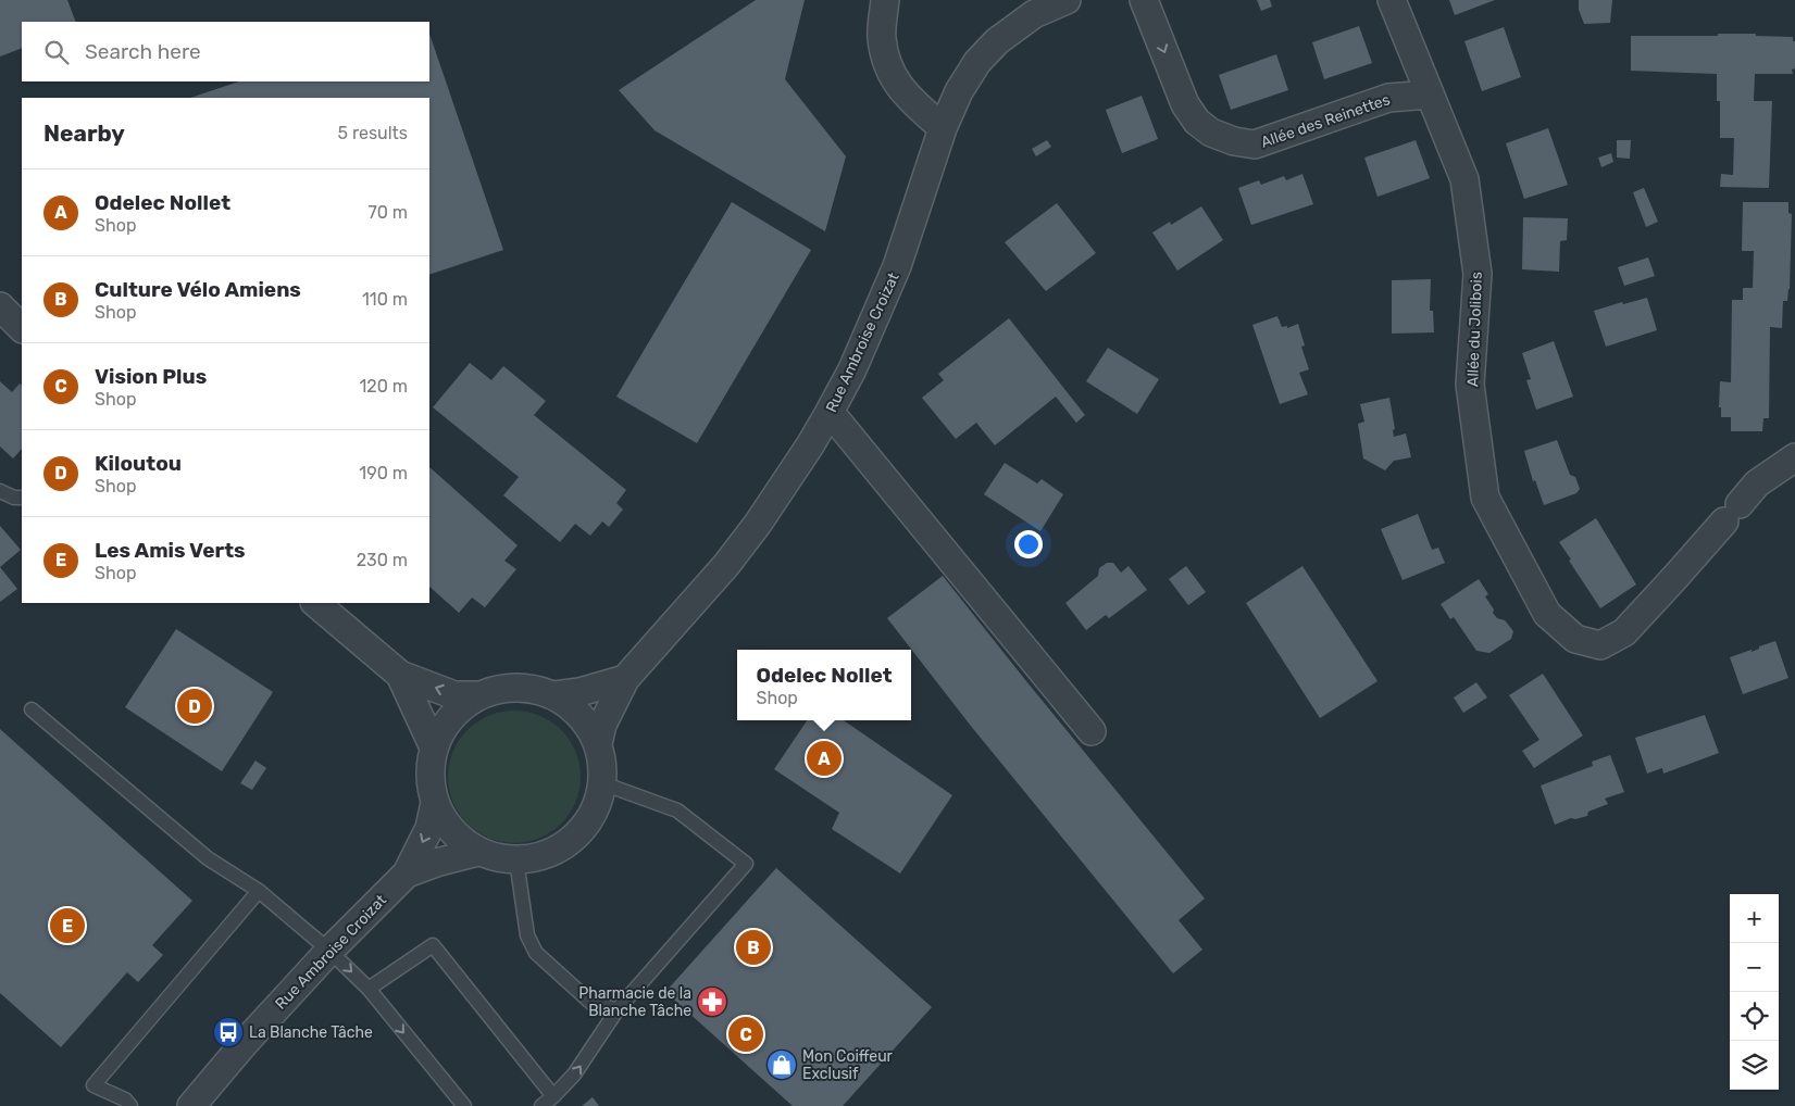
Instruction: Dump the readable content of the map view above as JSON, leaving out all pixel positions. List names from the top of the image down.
{
  "streets": {
    "street": ["Allée des Reinettes", "Allée du Jolibois", "Rue Ambroise Croizat"]
  },
  "crossings": [
    ["Allée des Reinettes", "Allée du Jolibois"]
  ],
  "places": {
    "pharmacy": ["Pharmacie de la Blanche Tâche"],
    "bus stop": ["La Blanche Tâche"],
    "shop": ["Mon Coiffeur Exclusif"]
  },
  "page": {
    "search": "Search here",
    "heading": ["Nearby", "5 results"],
    "list": [
      {
        "mark": "A",
        "name": "Odelec Nollet",
        "note": "Shop",
        "value": "70 m"
      },
      {
        "mark": "B",
        "name": "Culture Vélo Amiens",
        "note": "Shop",
        "value": "110 m"
      },
      {
        "mark": "C",
        "name": "Vision Plus",
        "note": "Shop",
        "value": "120 m"
      },
      {
        "mark": "D",
        "name": "Kiloutou",
        "note": "Shop",
        "value": "190 m"
      },
      {
        "mark": "E",
        "name": "Les Amis Verts",
        "note": "Shop",
        "value": "230 m"
      }
    ],
    "popup": ["Odelec Nollet", "Shop"],
    "pins": [
      "D",
      "A",
      "E",
      "B",
      "C"
    ],
    "map_buttons": ["+", "−"]
  }
}
